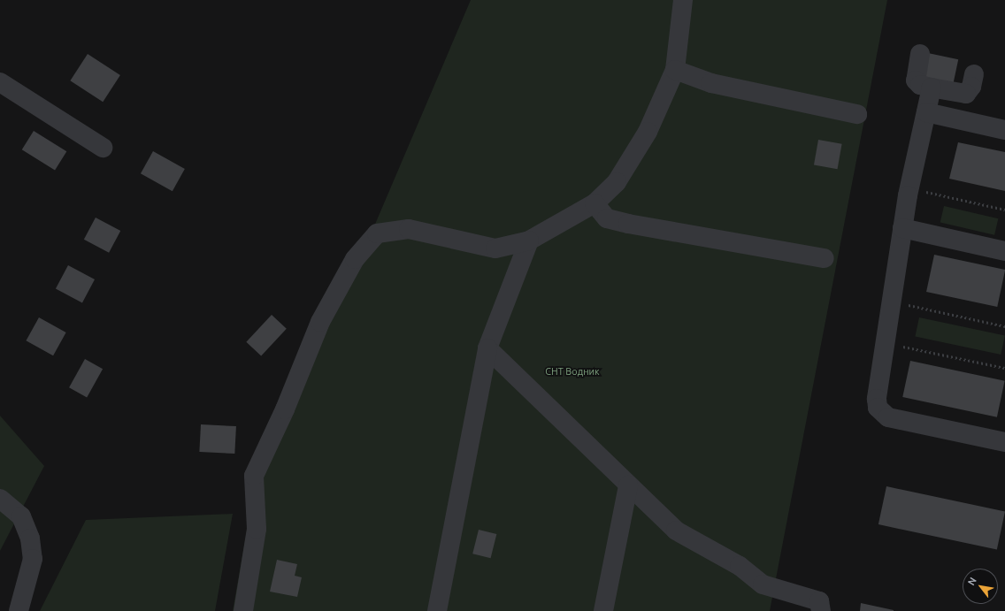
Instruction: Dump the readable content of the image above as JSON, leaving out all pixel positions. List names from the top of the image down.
{
  "parks": ["СНТ Водник"],
  "north": "top left"
}
